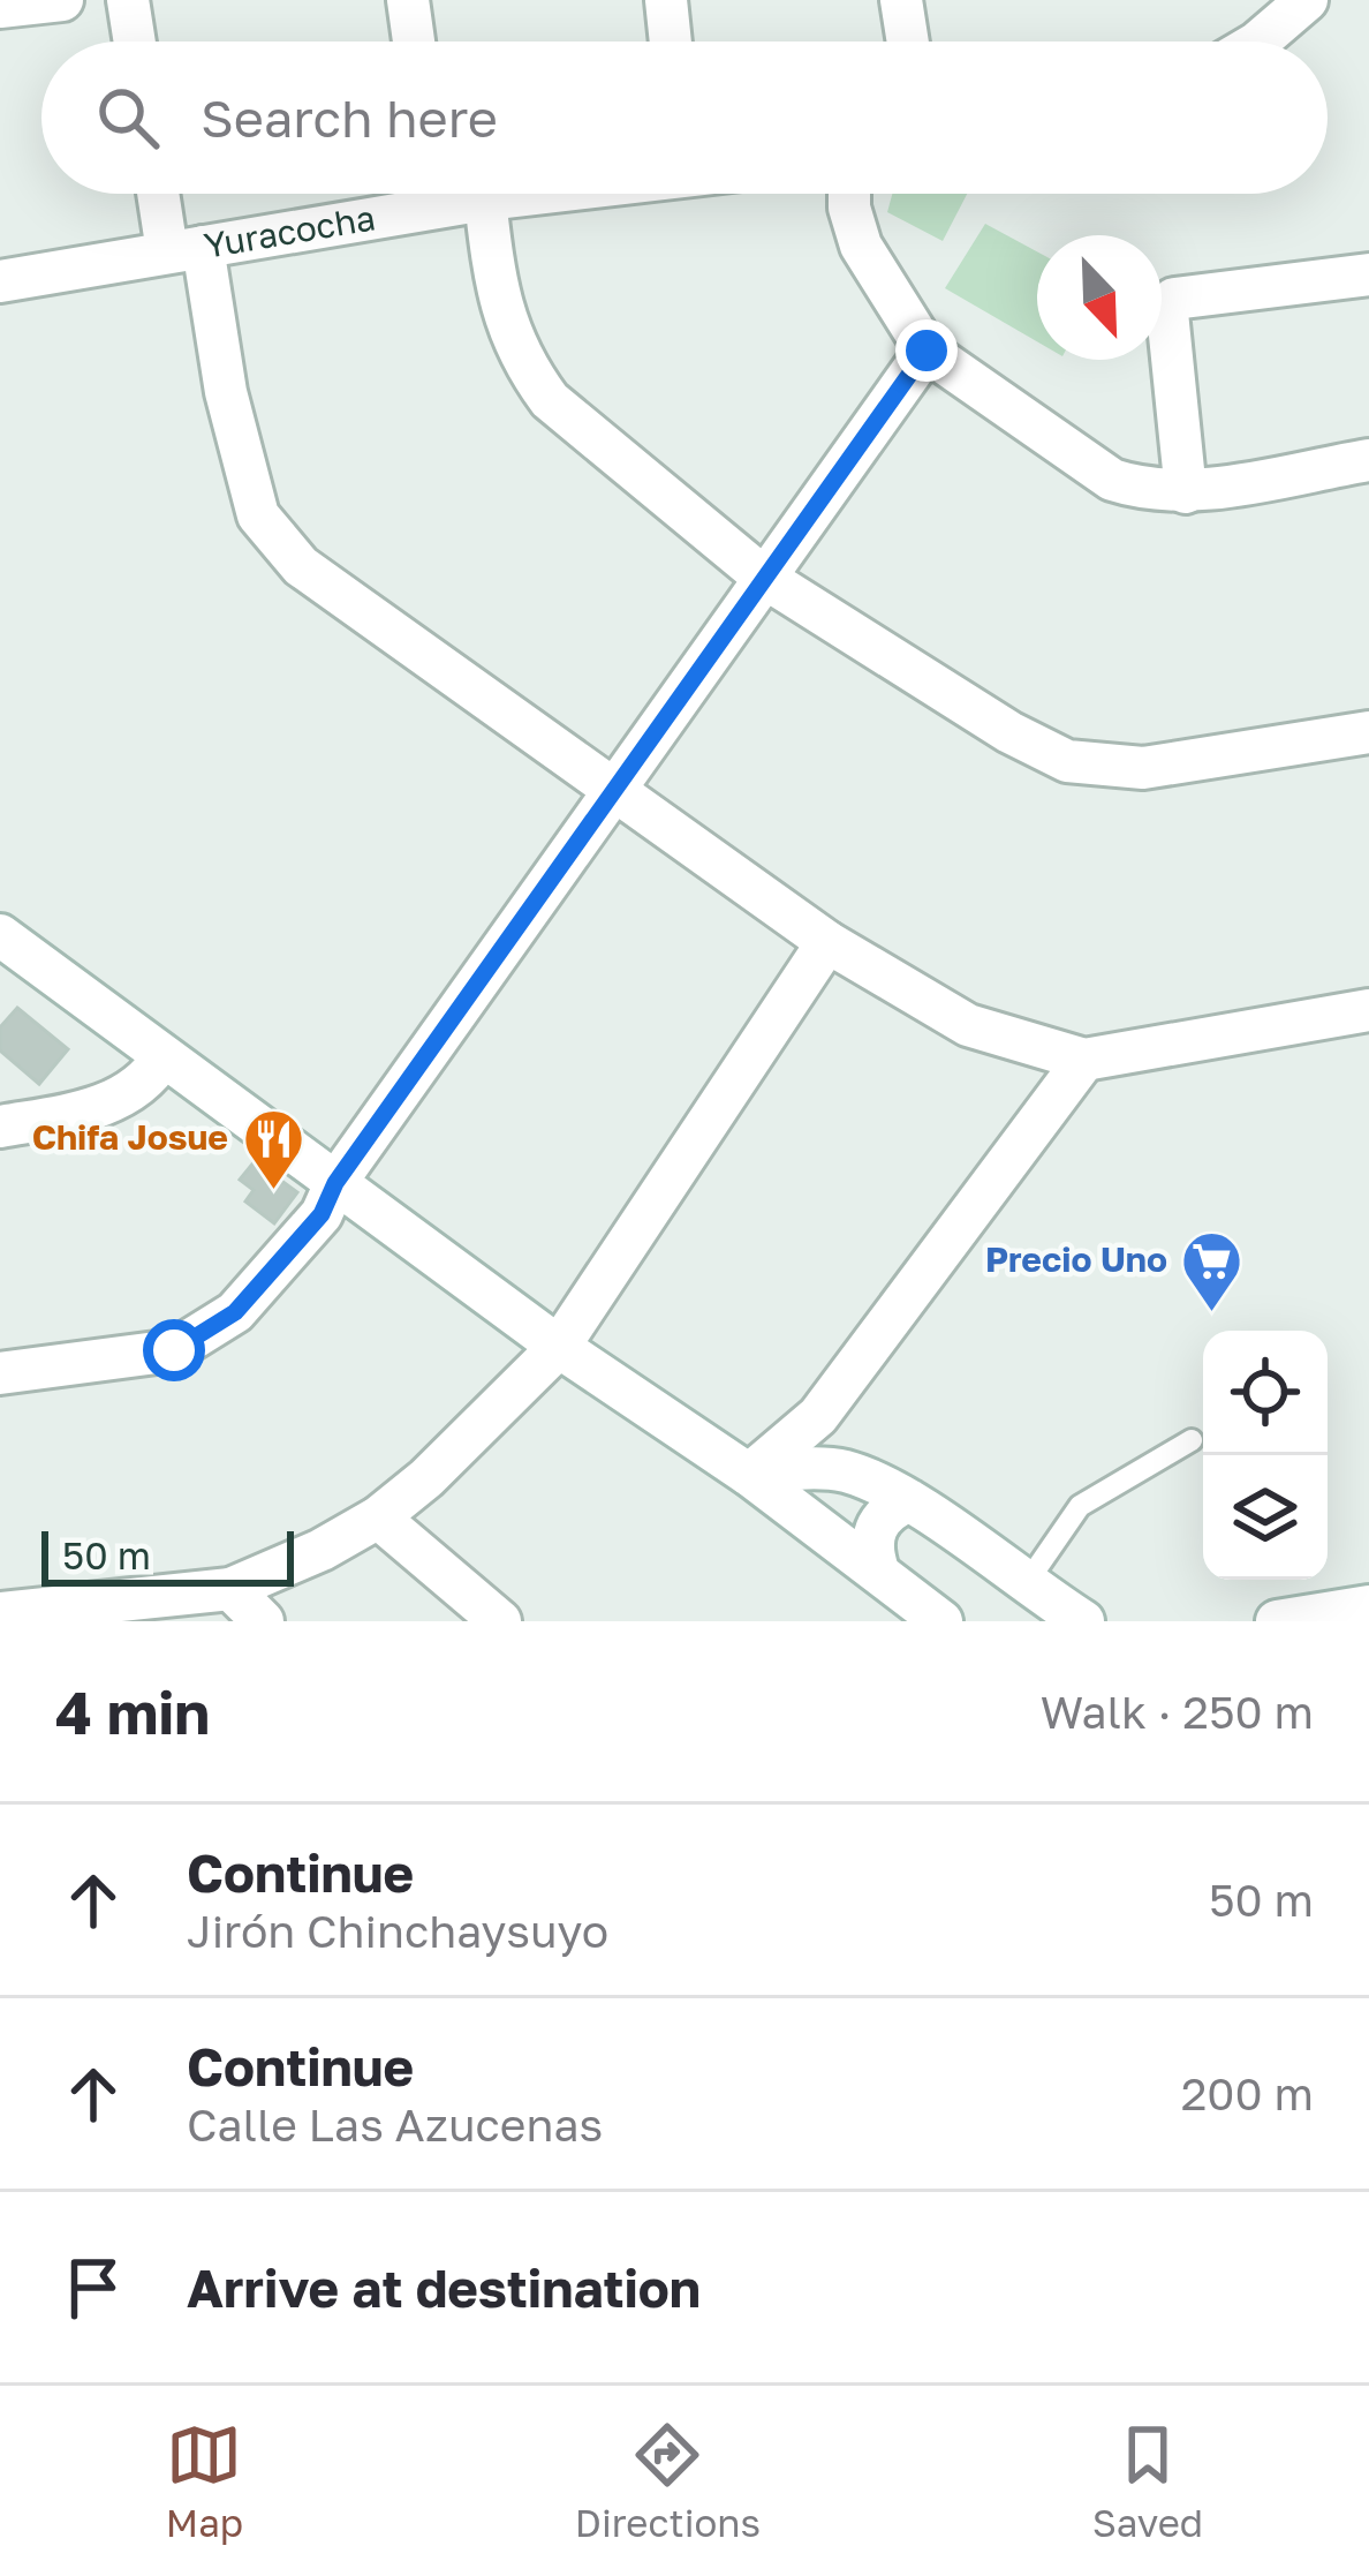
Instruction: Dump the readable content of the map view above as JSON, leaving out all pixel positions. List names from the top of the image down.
{
  "streets": {
    "street": ["Yuracocha"]
  },
  "places": {
    "restaurant": ["Chifa Josue"],
    "supermarket": ["Precio Uno"]
  },
  "scale_bar": "50 m",
  "north": "bottom right",
  "page": {
    "search": "Search here",
    "scale": "50 m",
    "heading": ["4 min", "Walk · 250 m"],
    "list": [
      ["Continue", "Jirón Chinchaysuyo", "50 m"],
      ["Continue", "Calle Las Azucenas", "200 m"],
      "Arrive at destination"
    ],
    "nav": ["Map", "Directions", "Saved"]
  }
}
